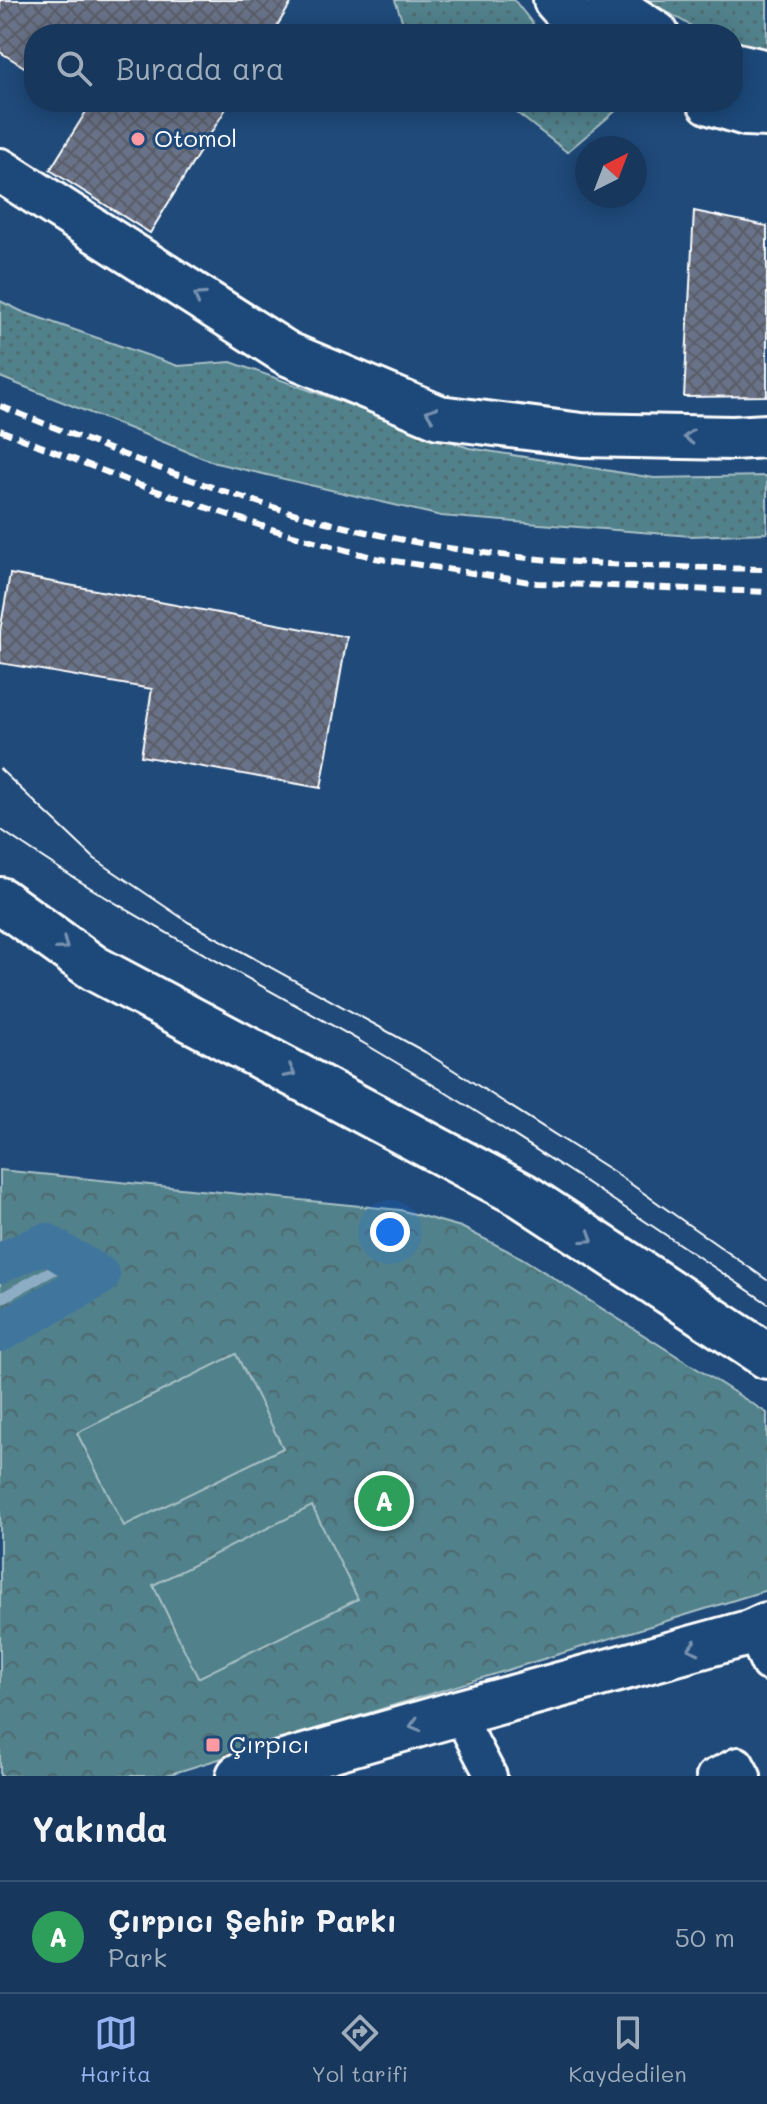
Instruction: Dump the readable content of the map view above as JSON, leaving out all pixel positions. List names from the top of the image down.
{
  "places": {
    "other": ["Otomol"],
    "transit": ["Çırpıcı"]
  },
  "north": "top right",
  "page": {
    "search": "Burada ara",
    "pins": "A",
    "heading": "Yakında",
    "list": [
      {
        "mark": "A",
        "name": "Çırpıcı Şehir Parkı",
        "note": "Park",
        "value": "50 m"
      }
    ],
    "nav": ["Harita", "Yol tarifi", "Kaydedilen"]
  }
}
